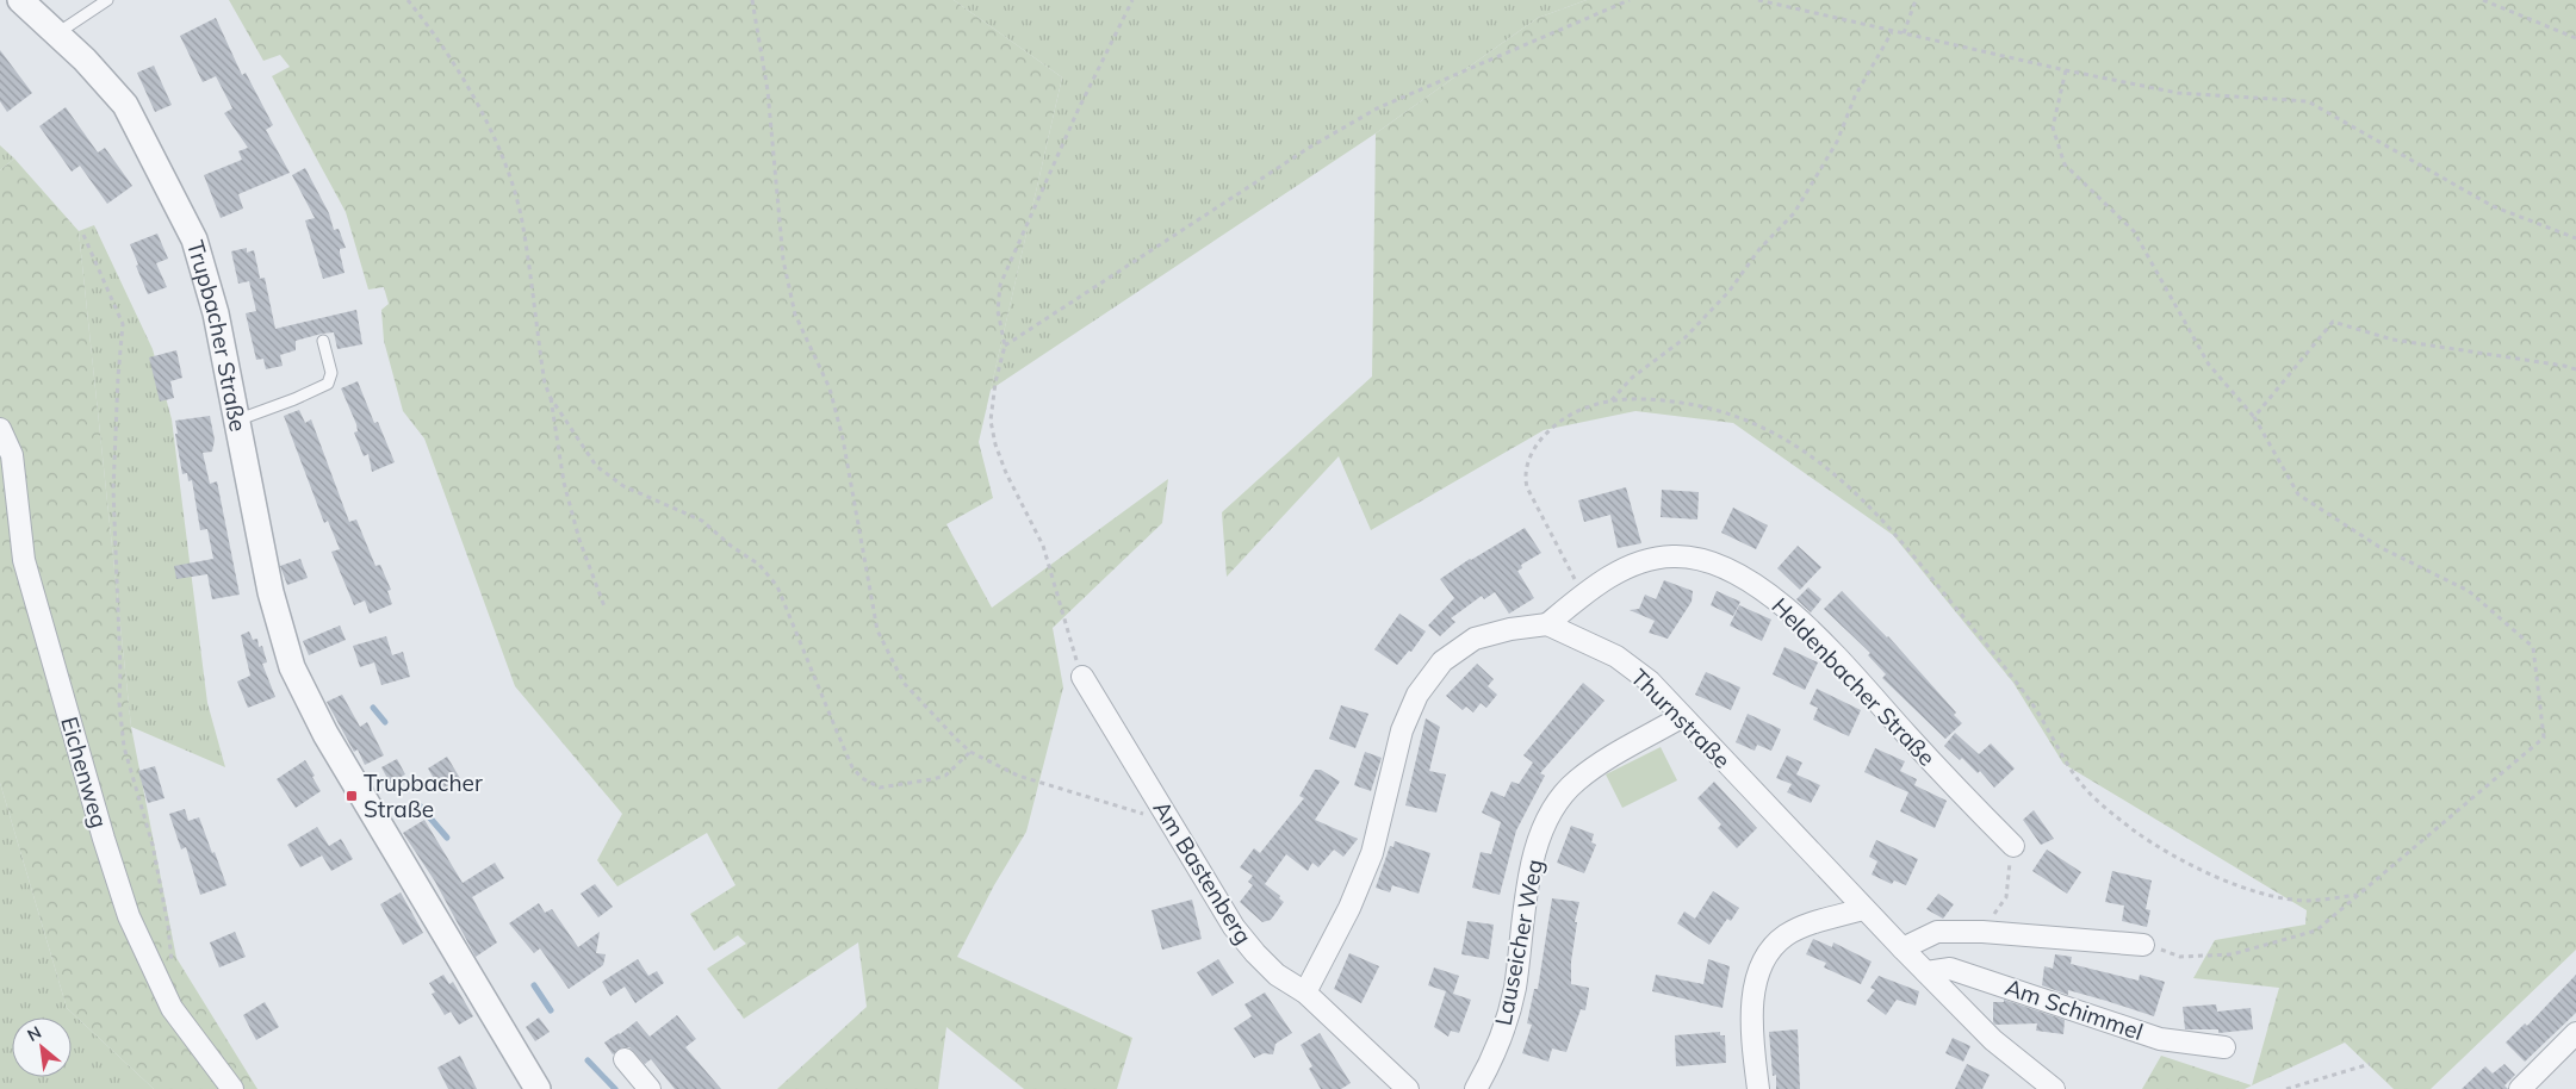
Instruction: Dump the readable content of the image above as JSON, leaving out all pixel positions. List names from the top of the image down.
{
  "streets": {
    "street": [
      "Trupbacher Straße",
      "Heldenbacher Straße",
      "Thurnstraße",
      "Eichenweg",
      "Am Bastenberg",
      "Lauseicher Weg",
      "Am Schimmel"
    ]
  },
  "crossings": [
    ["Heldenbacher Straße", "Thurnstraße"],
    ["Thurnstraße", "Lauseicher Weg"],
    ["Thurnstraße", "Am Schimmel"]
  ],
  "places": {
    "transit": ["Trupbacher Straße"]
  },
  "north": "top left"
}
